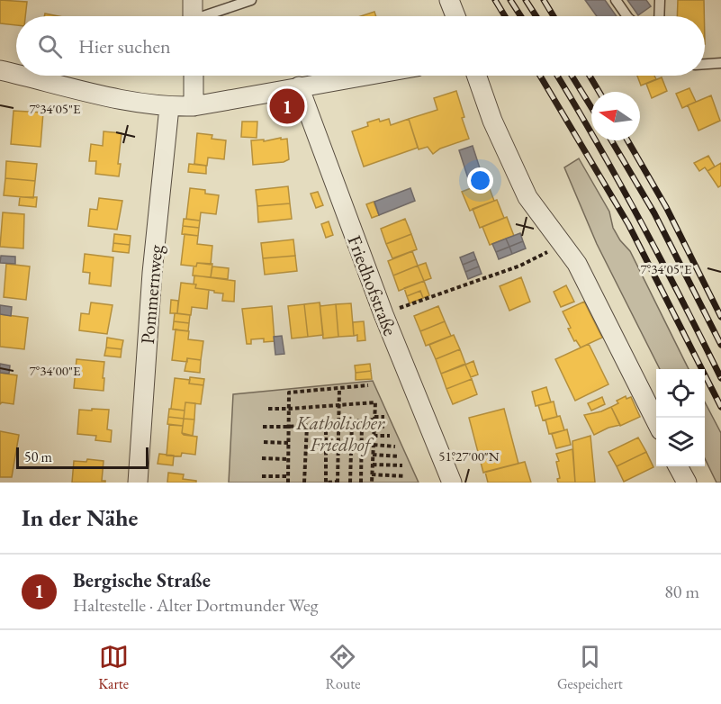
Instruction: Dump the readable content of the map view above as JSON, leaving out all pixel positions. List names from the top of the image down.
{
  "streets": {
    "street": ["Friedhofstraße", "Pommernweg"]
  },
  "parks": ["Katholischer Friedhof"],
  "scale_bar": "50 m",
  "north": "left",
  "page": {
    "search": "Hier suchen",
    "pins": "1",
    "scale": "50 m",
    "heading": "In der Nähe",
    "list": [
      {
        "mark": "1",
        "name": "Bergische Straße",
        "note": "Haltestelle · Alter Dortmunder Weg",
        "value": "80 m"
      }
    ],
    "nav": ["Karte", "Route", "Gespeichert"]
  },
  "coordinates": ["7°34'05\"E", "7°34'00\"E", "51°27'00\"N"]
}
